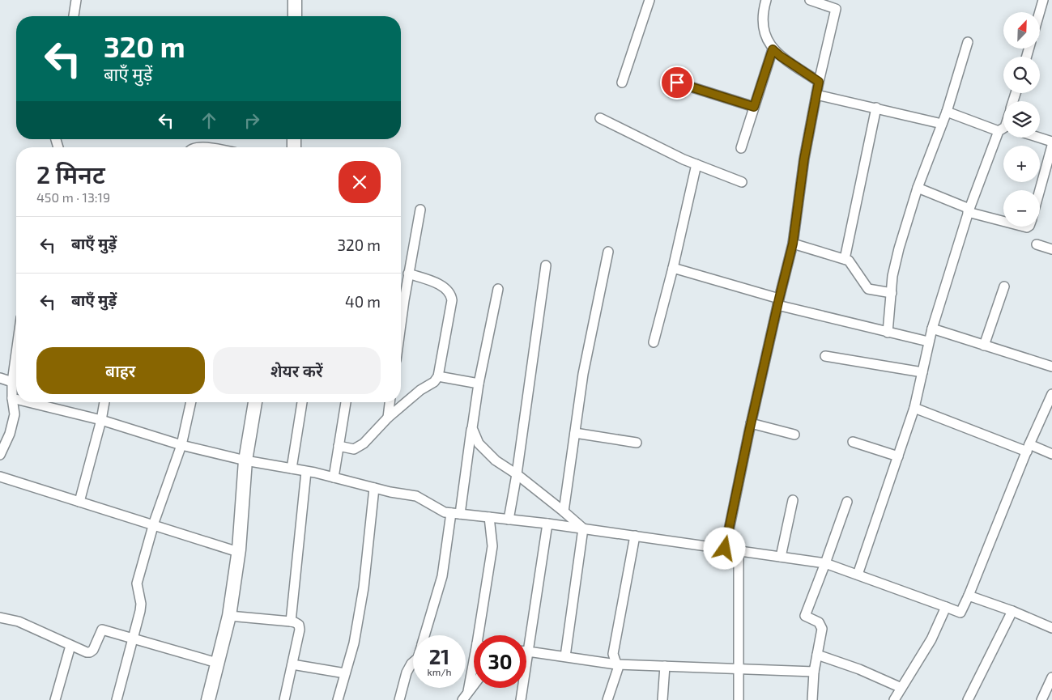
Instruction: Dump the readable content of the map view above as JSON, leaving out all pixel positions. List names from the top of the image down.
{
  "north": "top right",
  "page": {
    "map_buttons": ["+", "−"],
    "turn": ["320 m", "बाएँ मुड़ें"],
    "heading": ["2 मिनट", "450 m · 13:19"],
    "list": [
      {
        "name": "बाएँ मुड़ें",
        "value": "320 m"
      },
      {
        "name": "बाएँ मुड़ें",
        "value": "40 m"
      }
    ],
    "buttons": ["बाहर", "शेयर करें"],
    "speed": "21 km/h",
    "limit": "30"
  }
}
